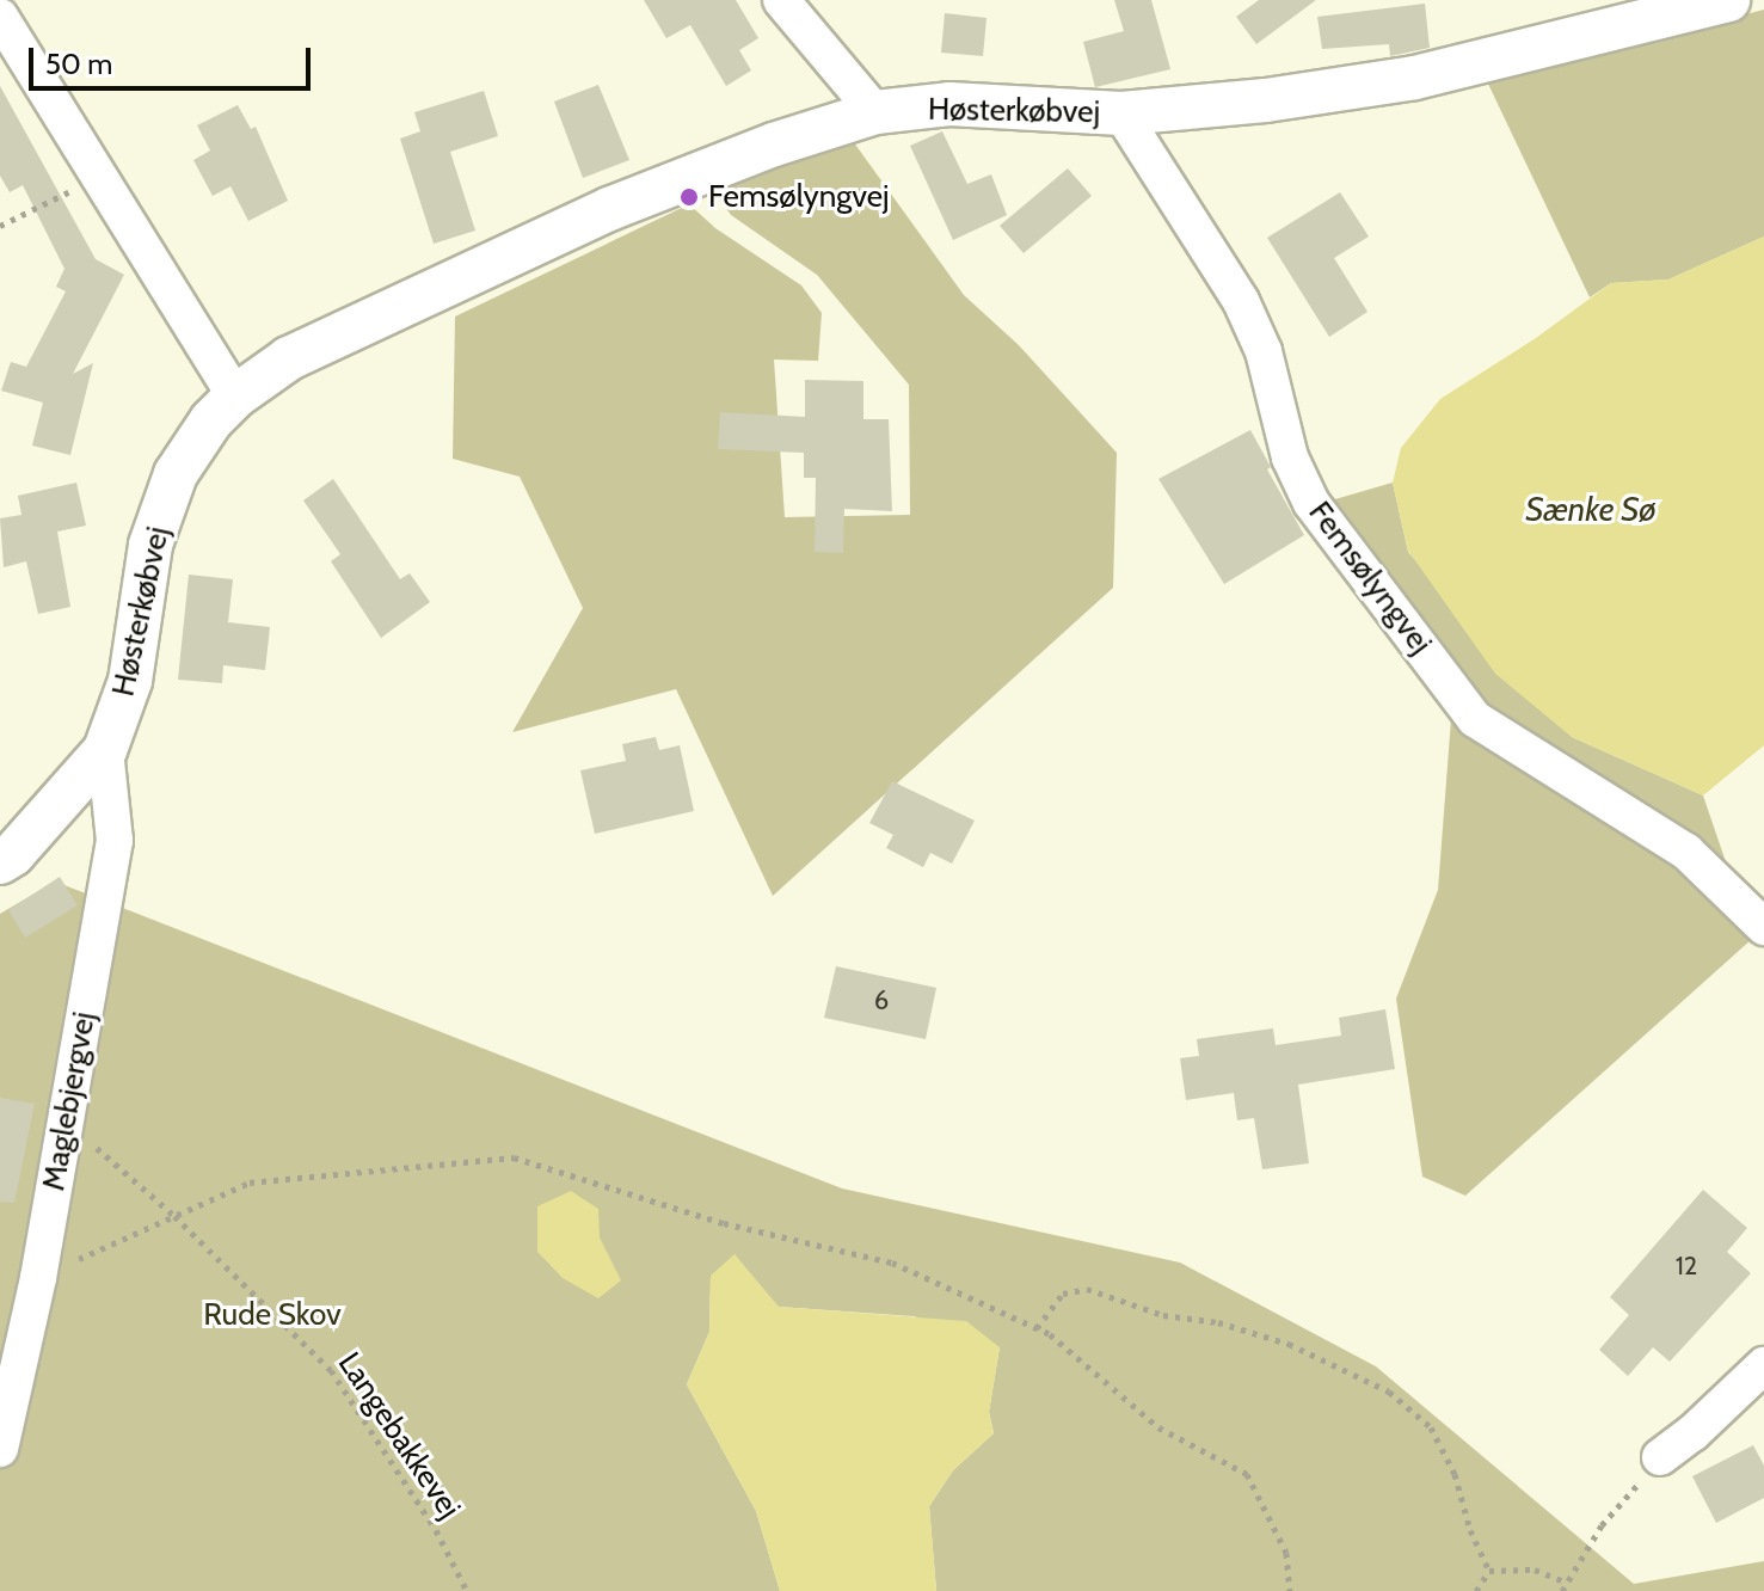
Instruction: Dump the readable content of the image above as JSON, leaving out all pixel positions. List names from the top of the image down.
{
  "streets": {
    "street": ["Høsterkøbvej", "Femsølyngvej", "Maglebjergvej"],
    "path": ["Langebakkevej"]
  },
  "crossings": [
    ["Høsterkøbvej", "Femsølyngvej"],
    ["Høsterkøbvej", "Maglebjergvej"],
    ["Maglebjergvej", "Langebakkevej"]
  ],
  "water": ["Sænke Sø"],
  "parks": ["Rude Skov"],
  "places": ["Femsølyngvej"],
  "house_numbers": ["6", "12"],
  "scale_bar": "50 m"
}
